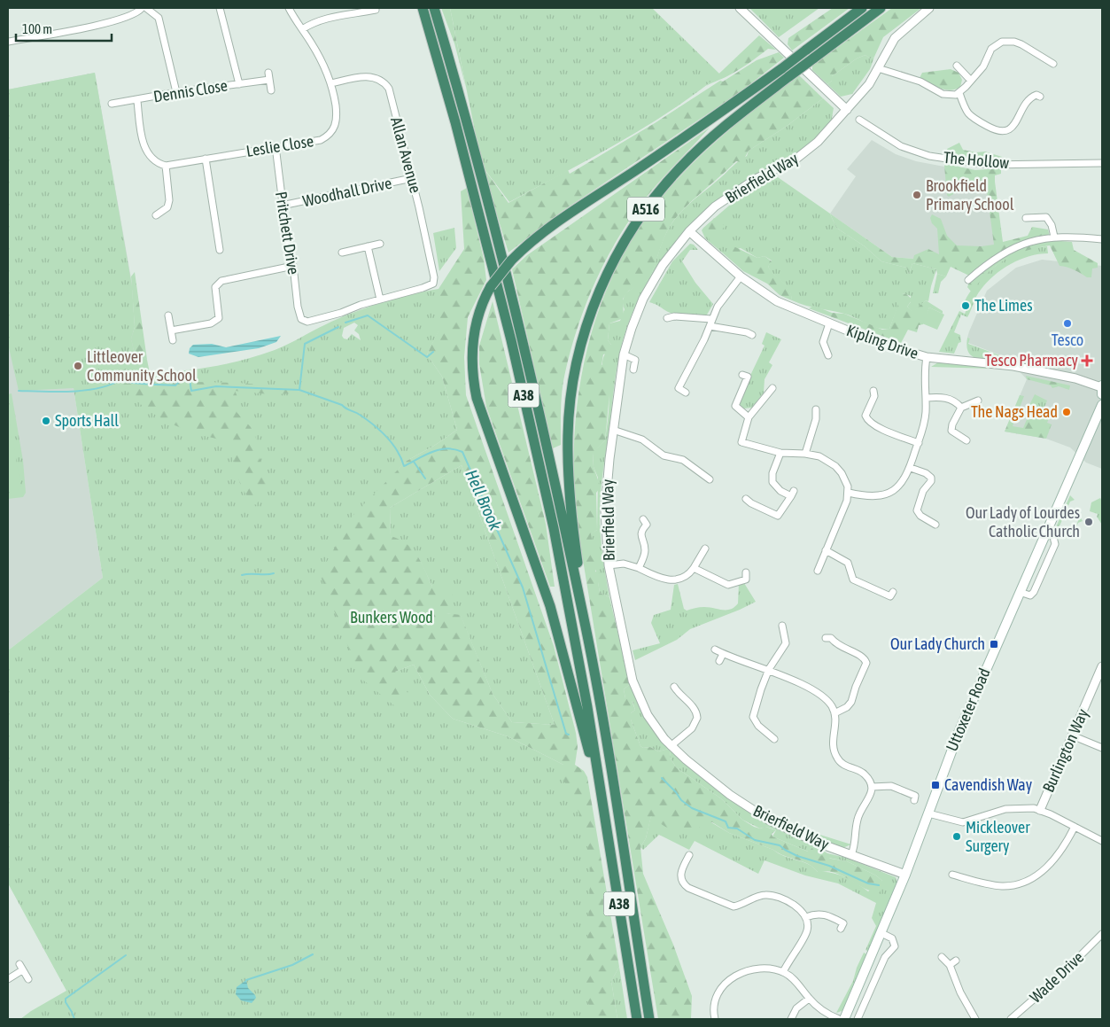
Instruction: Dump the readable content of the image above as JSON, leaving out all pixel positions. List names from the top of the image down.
{
  "streets": {
    "highway": ["A516", "A38"],
    "main road": ["Uttoxeter Road"],
    "street": [
      "Dennis Close",
      "Leslie Close",
      "Allan Avenue",
      "The Hollow",
      "Brierfield Way",
      "Woodhall Drive",
      "Pritchett Drive",
      "Kipling Drive",
      "Burlington Way",
      "Wade Drive"
    ]
  },
  "crossings": [
    ["Leslie Close", "Allan Avenue"],
    ["Leslie Close", "Pritchett Drive"],
    ["Allan Avenue", "Woodhall Drive"],
    ["Allan Avenue", "Pritchett Drive"],
    ["Brierfield Way", "Kipling Drive"],
    ["Brierfield Way", "Uttoxeter Road"],
    ["Woodhall Drive", "Pritchett Drive"],
    ["A516", "A38"]
  ],
  "water": ["Hell Brook"],
  "parks": ["Bunkers Wood"],
  "places": {
    "other": [
      "Brookfield Primary School",
      "The Limes",
      "Tesco",
      "Littleover Community School",
      "The Nags Head",
      "Sports Hall",
      "Our Lady of Lourdes Catholic Church",
      "Mickleover Surgery"
    ],
    "health": ["Tesco Pharmacy"],
    "transit": ["Our Lady Church", "Cavendish Way"]
  },
  "scale_bar": "100 m"
}
